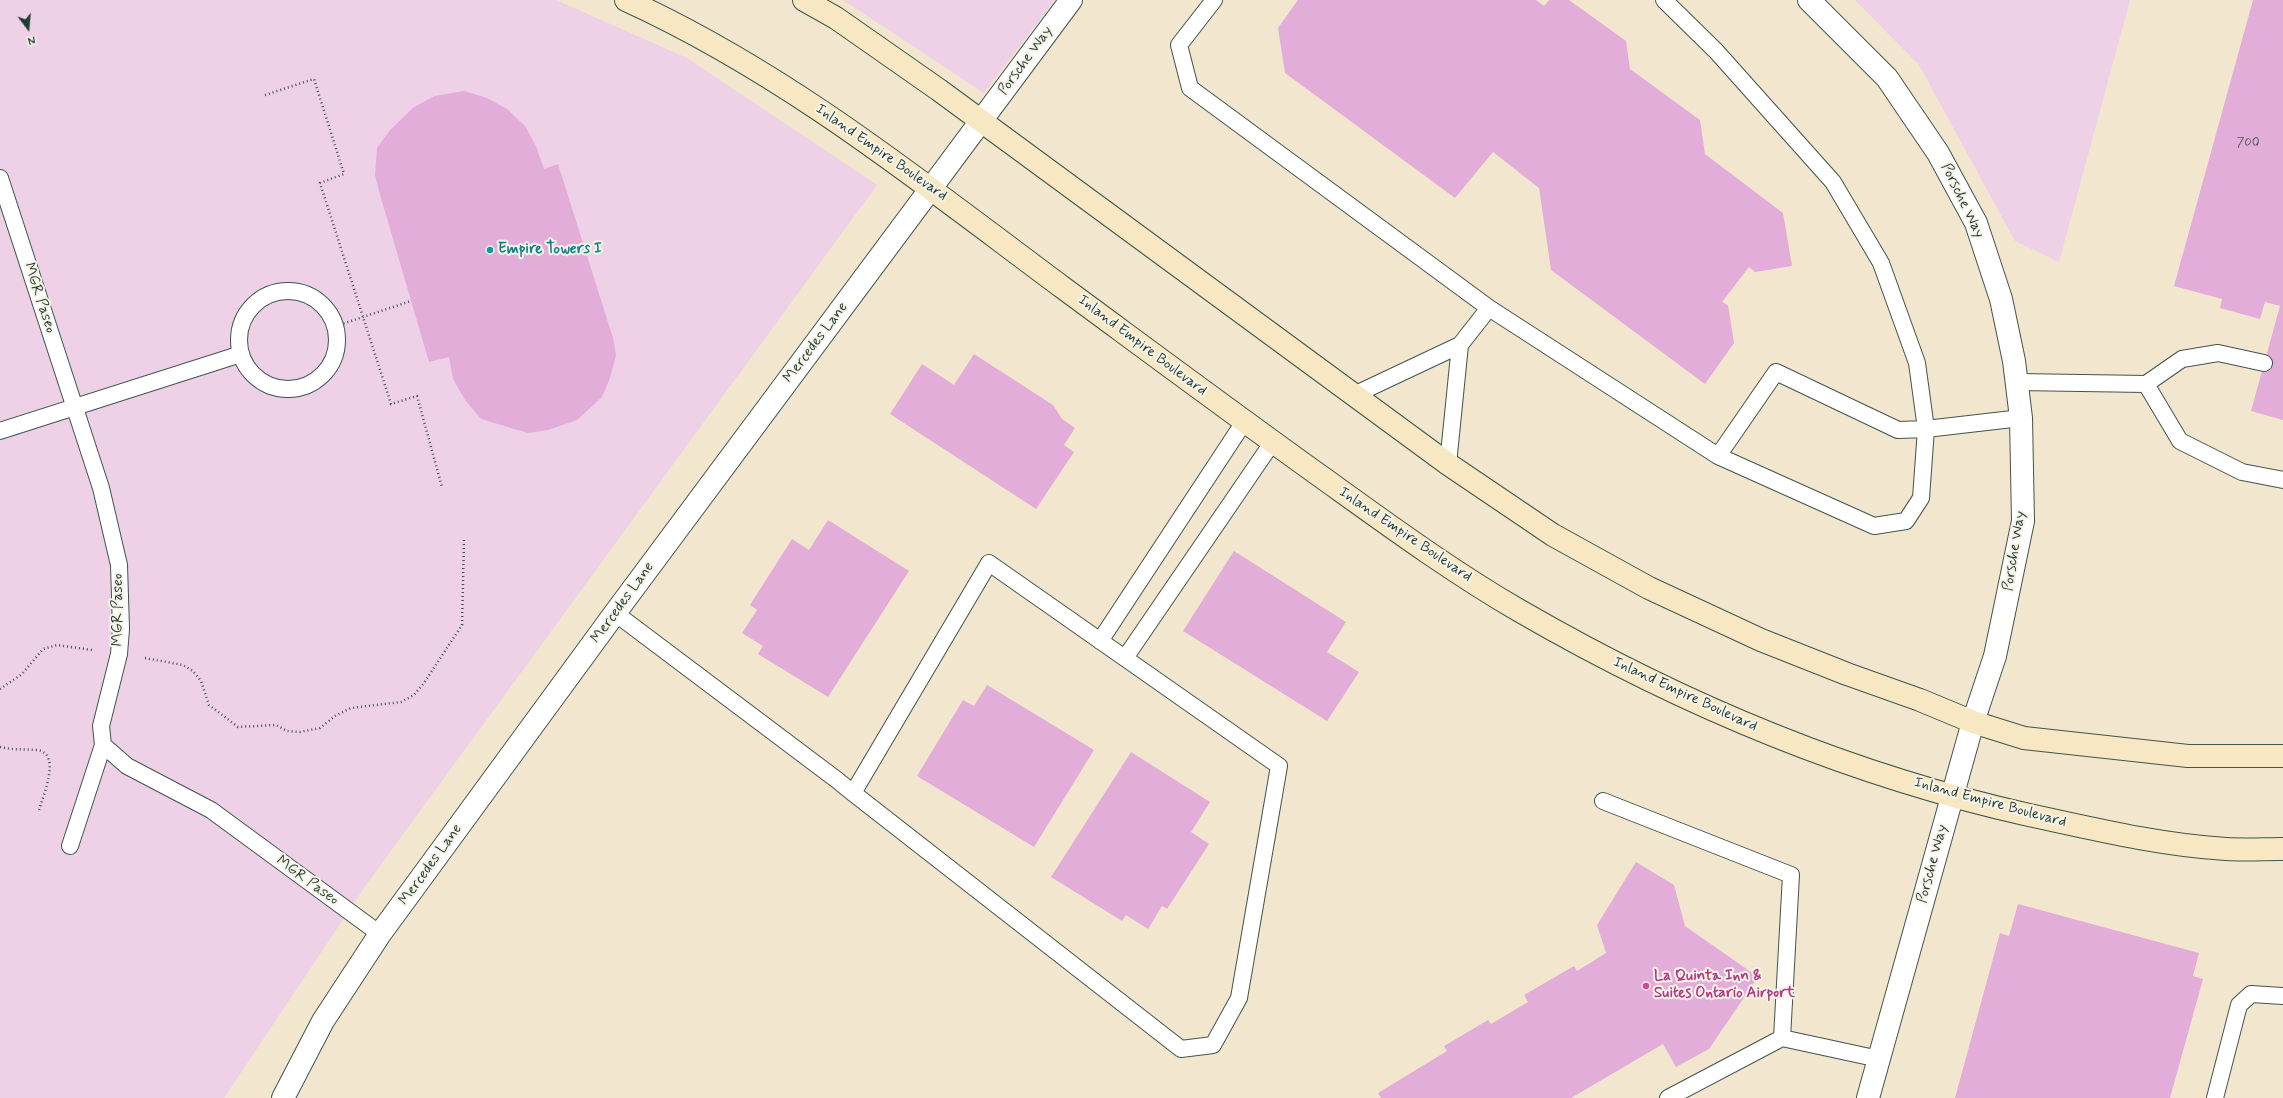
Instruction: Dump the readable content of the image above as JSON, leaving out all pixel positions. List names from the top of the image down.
{
  "streets": {
    "main road": ["Inland Empire Boulevard"],
    "street": ["Porsche Way", "Mercedes Lane"],
    "lane": ["MGR Paseo"]
  },
  "crossings": [
    ["Porsche Way", "Inland Empire Boulevard"],
    ["Porsche Way", "Mercedes Lane"],
    ["Inland Empire Boulevard", "Mercedes Lane"],
    ["MGR Paseo", "Mercedes Lane"]
  ],
  "places": ["Empire Towers I", "La Quinta Inn & Suites Ontario Airport"],
  "house_numbers": ["700"],
  "north": "bottom"
}
